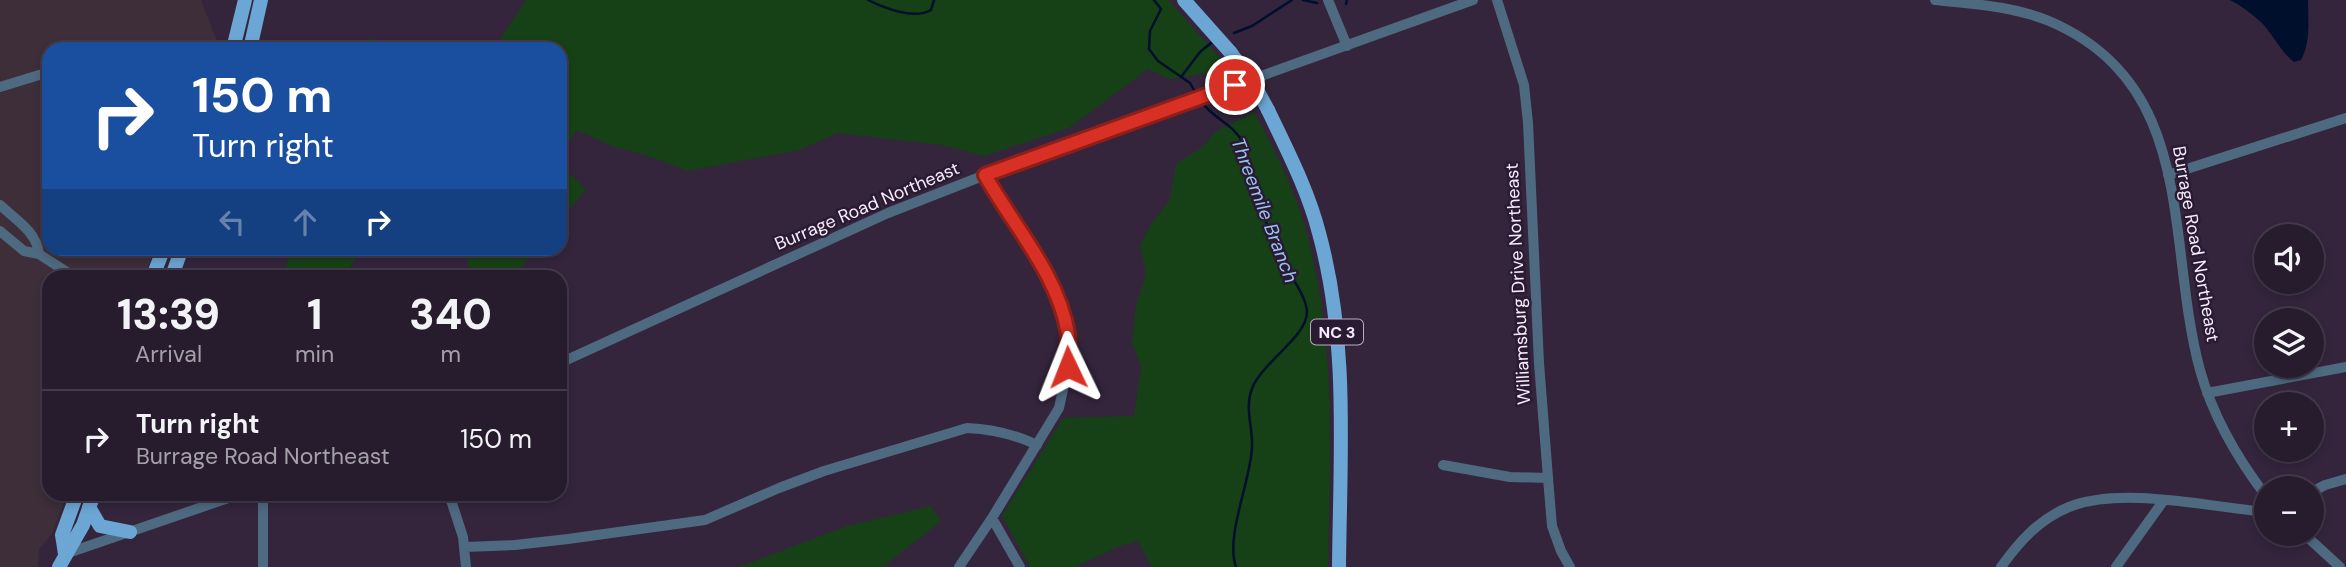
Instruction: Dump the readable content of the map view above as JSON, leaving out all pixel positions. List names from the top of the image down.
{
  "streets": {
    "main road": ["NC 3"],
    "street": ["Burrage Road Northeast", "Williamsburg Drive Northeast"]
  },
  "water": ["Threemile Branch"],
  "page": {
    "turn": ["150 m", "Turn right"],
    "map_buttons": ["+", "−"],
    "eta": [
      "13:39",
      "Arrival",
      "1",
      "min",
      "340",
      "m"
    ],
    "list": [
      {
        "name": "Turn right",
        "note": "Burrage Road Northeast",
        "value": "150 m"
      }
    ]
  }
}
